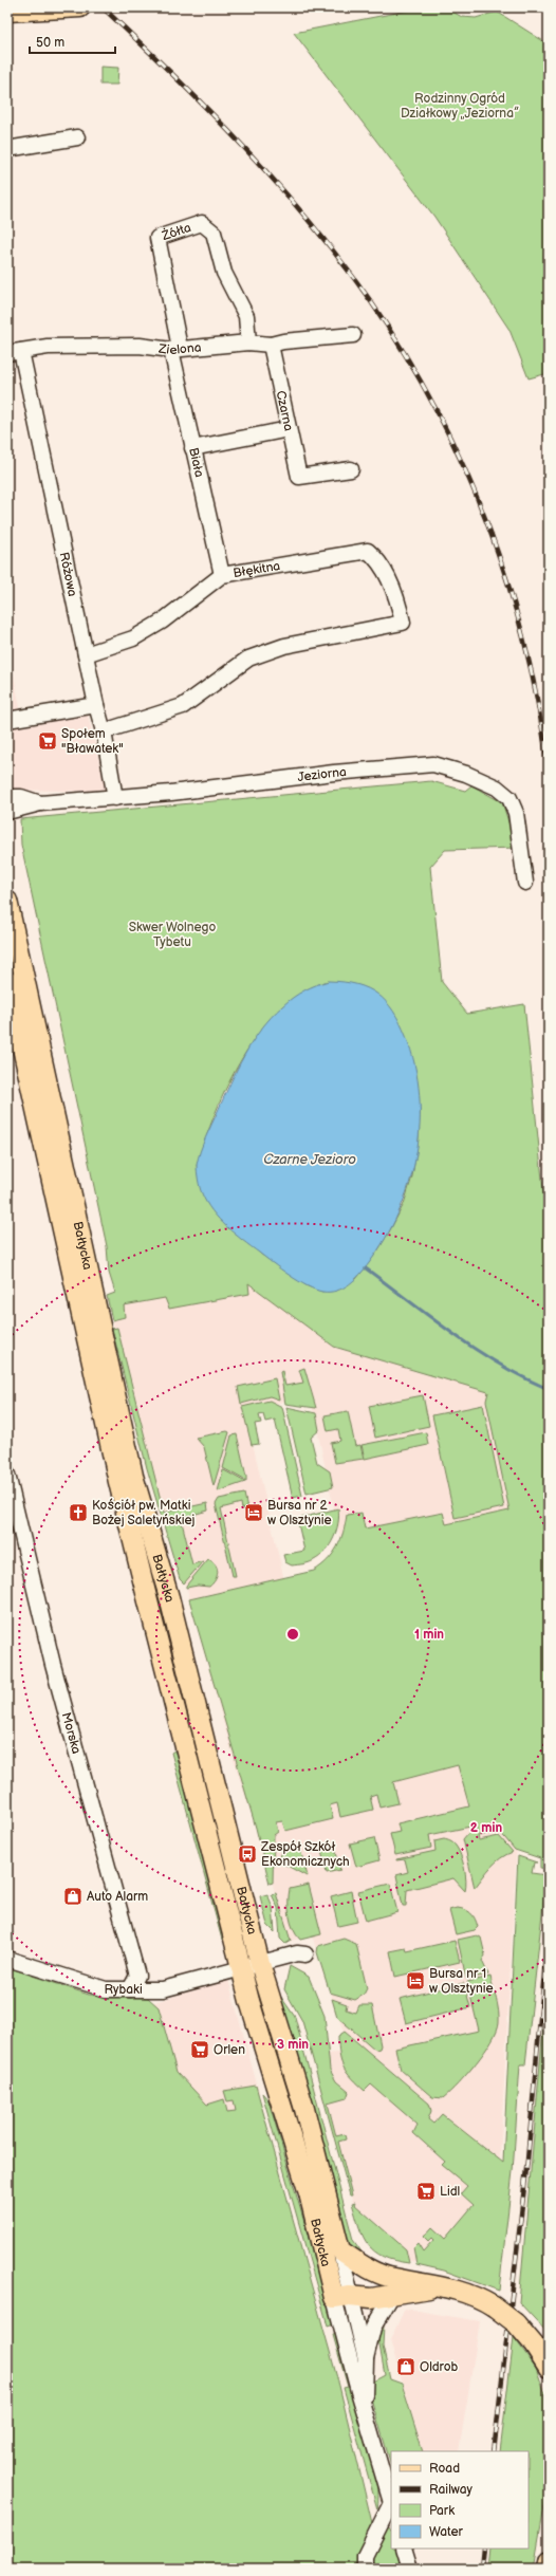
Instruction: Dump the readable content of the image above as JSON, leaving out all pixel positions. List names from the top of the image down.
{
  "streets": {
    "main road": ["Bałtycka"],
    "street": [
      "Żółta",
      "Zielona",
      "Czarna",
      "Biała",
      "Błękitna",
      "Różowa",
      "Jeziorna",
      "Morska",
      "Rybaki"
    ]
  },
  "crossings": [
    ["Żółta", "Zielona"],
    ["Żółta", "Biała"],
    ["Zielona", "Czarna"],
    ["Zielona", "Biała"],
    ["Zielona", "Różowa"],
    ["Biała", "Błękitna"],
    ["Błękitna", "Różowa"],
    ["Różowa", "Jeziorna"],
    ["Bałtycka", "Rybaki"],
    ["Morska", "Rybaki"]
  ],
  "water": ["Czarne Jezioro"],
  "parks": ["Rodzinny Ogród Działkowy „Jeziorna”", "Skwer Wolnego Tybetu"],
  "places": {
    "supermarket": ["Społem \"Bławatek\"", "Orlen", "Lidl"],
    "church": ["Kościół pw. Matki Bożej Saletyńskiej"],
    "hotel": ["Bursa nr 2 w Olsztynie", "Bursa nr 1 w Olsztynie"],
    "bus stop": ["Zespół Szkół Ekonomicznych"],
    "shop": ["Auto Alarm", "Oldrob"]
  },
  "legend": [
    "Road",
    "Railway",
    "Park",
    "Water"
  ],
  "scale_bar": "50 m",
  "rings": ["1 min", "2 min", "3 min"]
}
